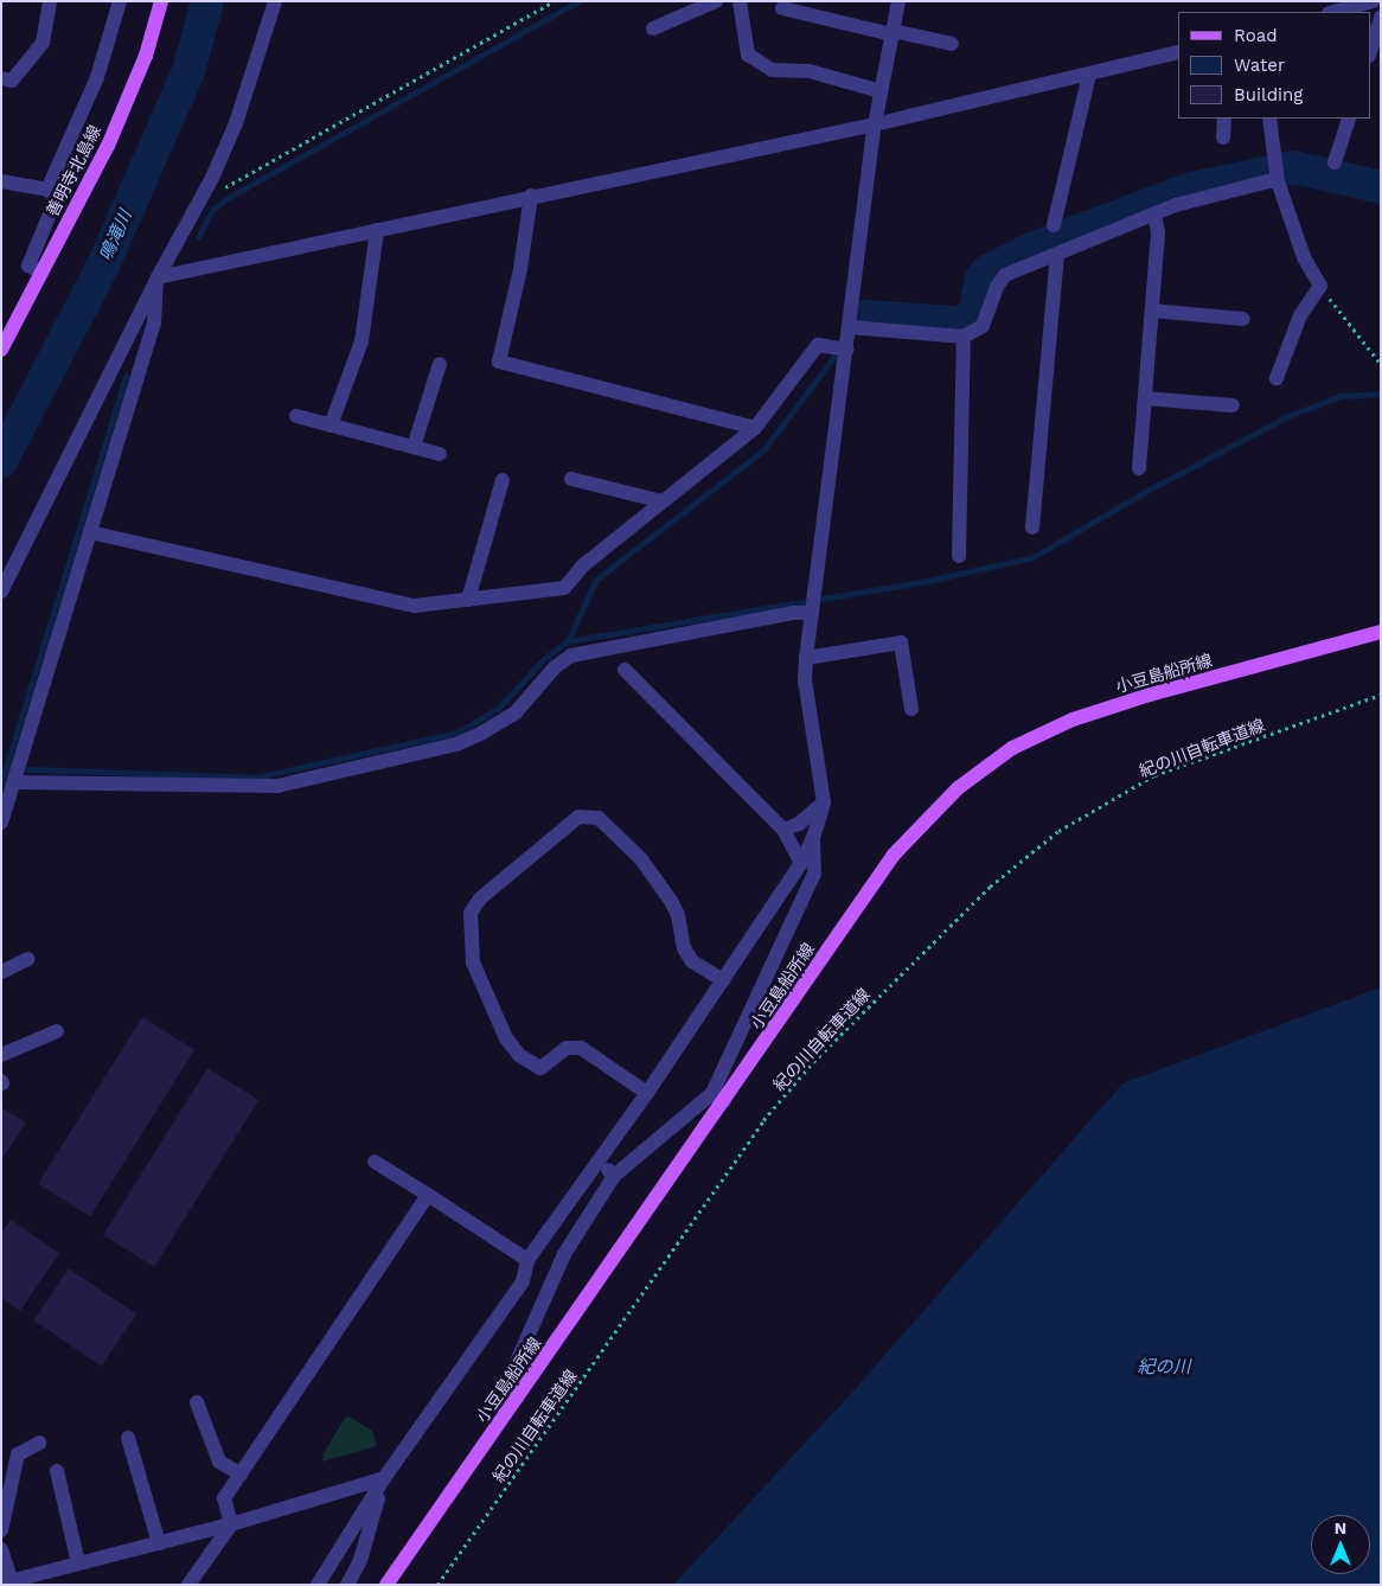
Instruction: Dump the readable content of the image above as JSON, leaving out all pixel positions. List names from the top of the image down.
{
  "streets": {
    "main road": ["善明寺北島線", "小豆島船所線"],
    "path": ["紀の川自転車道線"]
  },
  "water": ["鳴滝川", "紀の川"],
  "legend": ["Road", "Water", "Building"],
  "north": "top"
}
